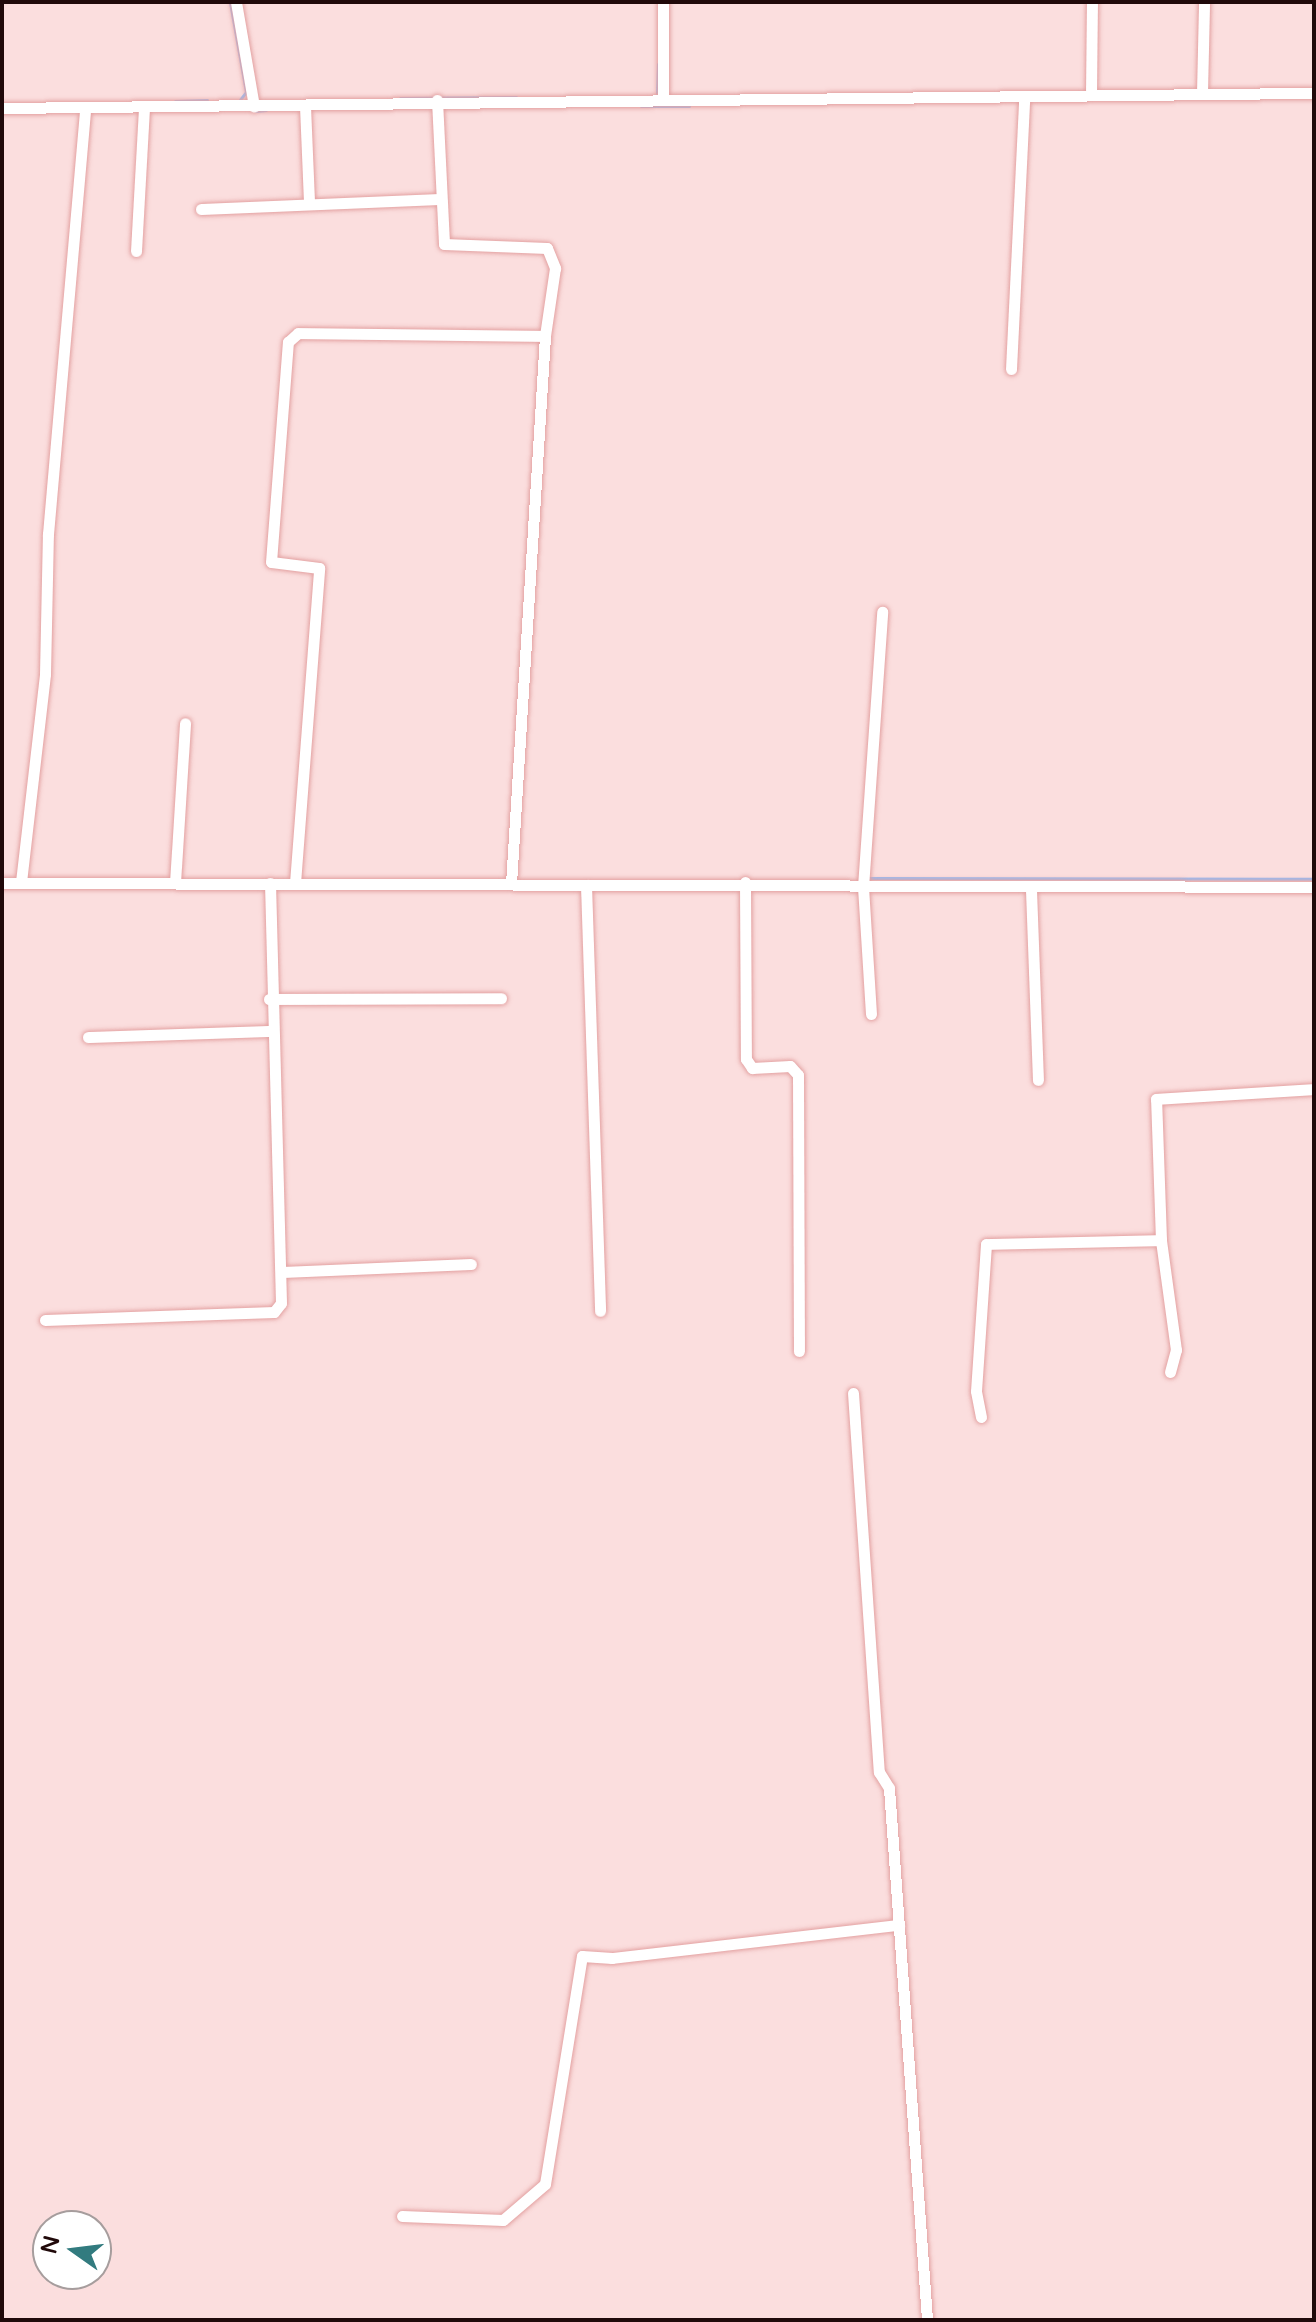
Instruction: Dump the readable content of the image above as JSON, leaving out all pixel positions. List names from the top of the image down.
{
  "north": "left"
}
